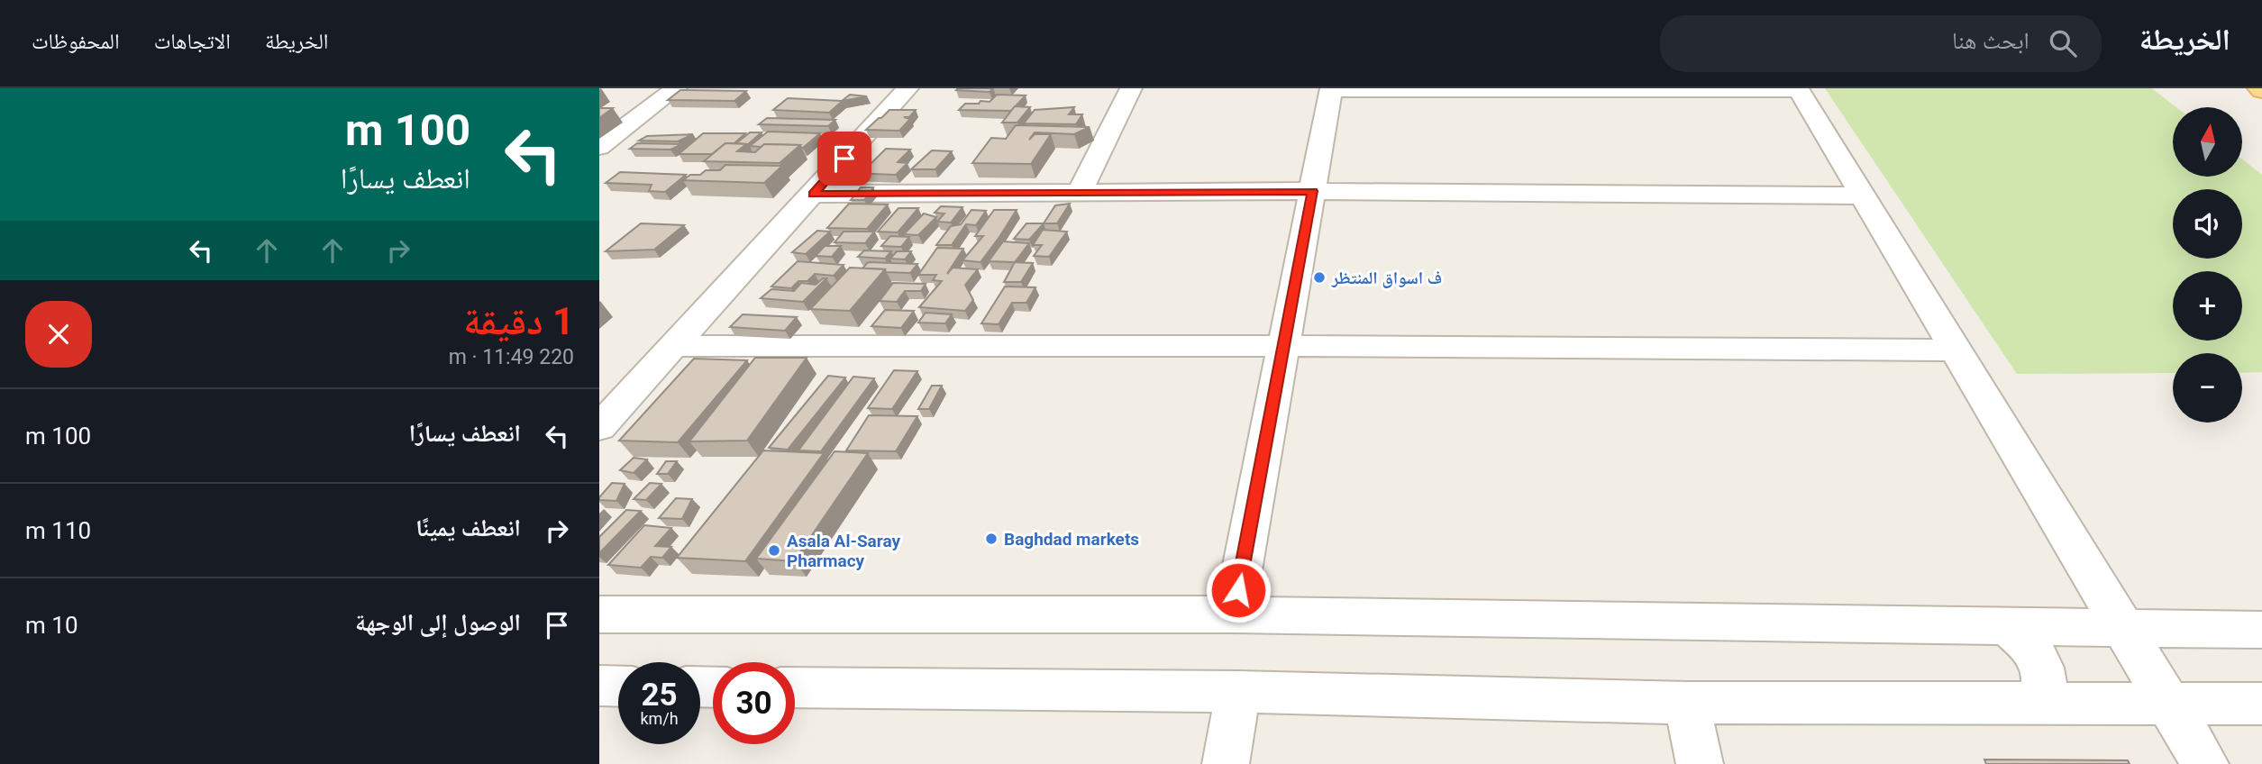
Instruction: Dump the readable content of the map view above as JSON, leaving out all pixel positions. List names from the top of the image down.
{
  "places": ["ف اسواق المنتظر", "Baghdad markets", "Asala Al-Saray Pharmacy"],
  "north": "top",
  "page": {
    "header": "الخريطة",
    "search": "ابحث هنا",
    "nav": ["الخريطة", "الاتجاهات", "المحفوظات"],
    "turn": ["100 m", "انعطف يسارًا"],
    "map_buttons": ["+", "−"],
    "heading": ["1 دقيقة", "220 m · 11:49"],
    "list": [
      {
        "name": "انعطف يسارًا",
        "value": "100 m"
      },
      {
        "name": "انعطف يمينًا",
        "value": "110 m"
      },
      {
        "name": "الوصول إلى الوجهة",
        "value": "10 m"
      }
    ],
    "speed": "25 km/h",
    "limit": "30"
  }
}
